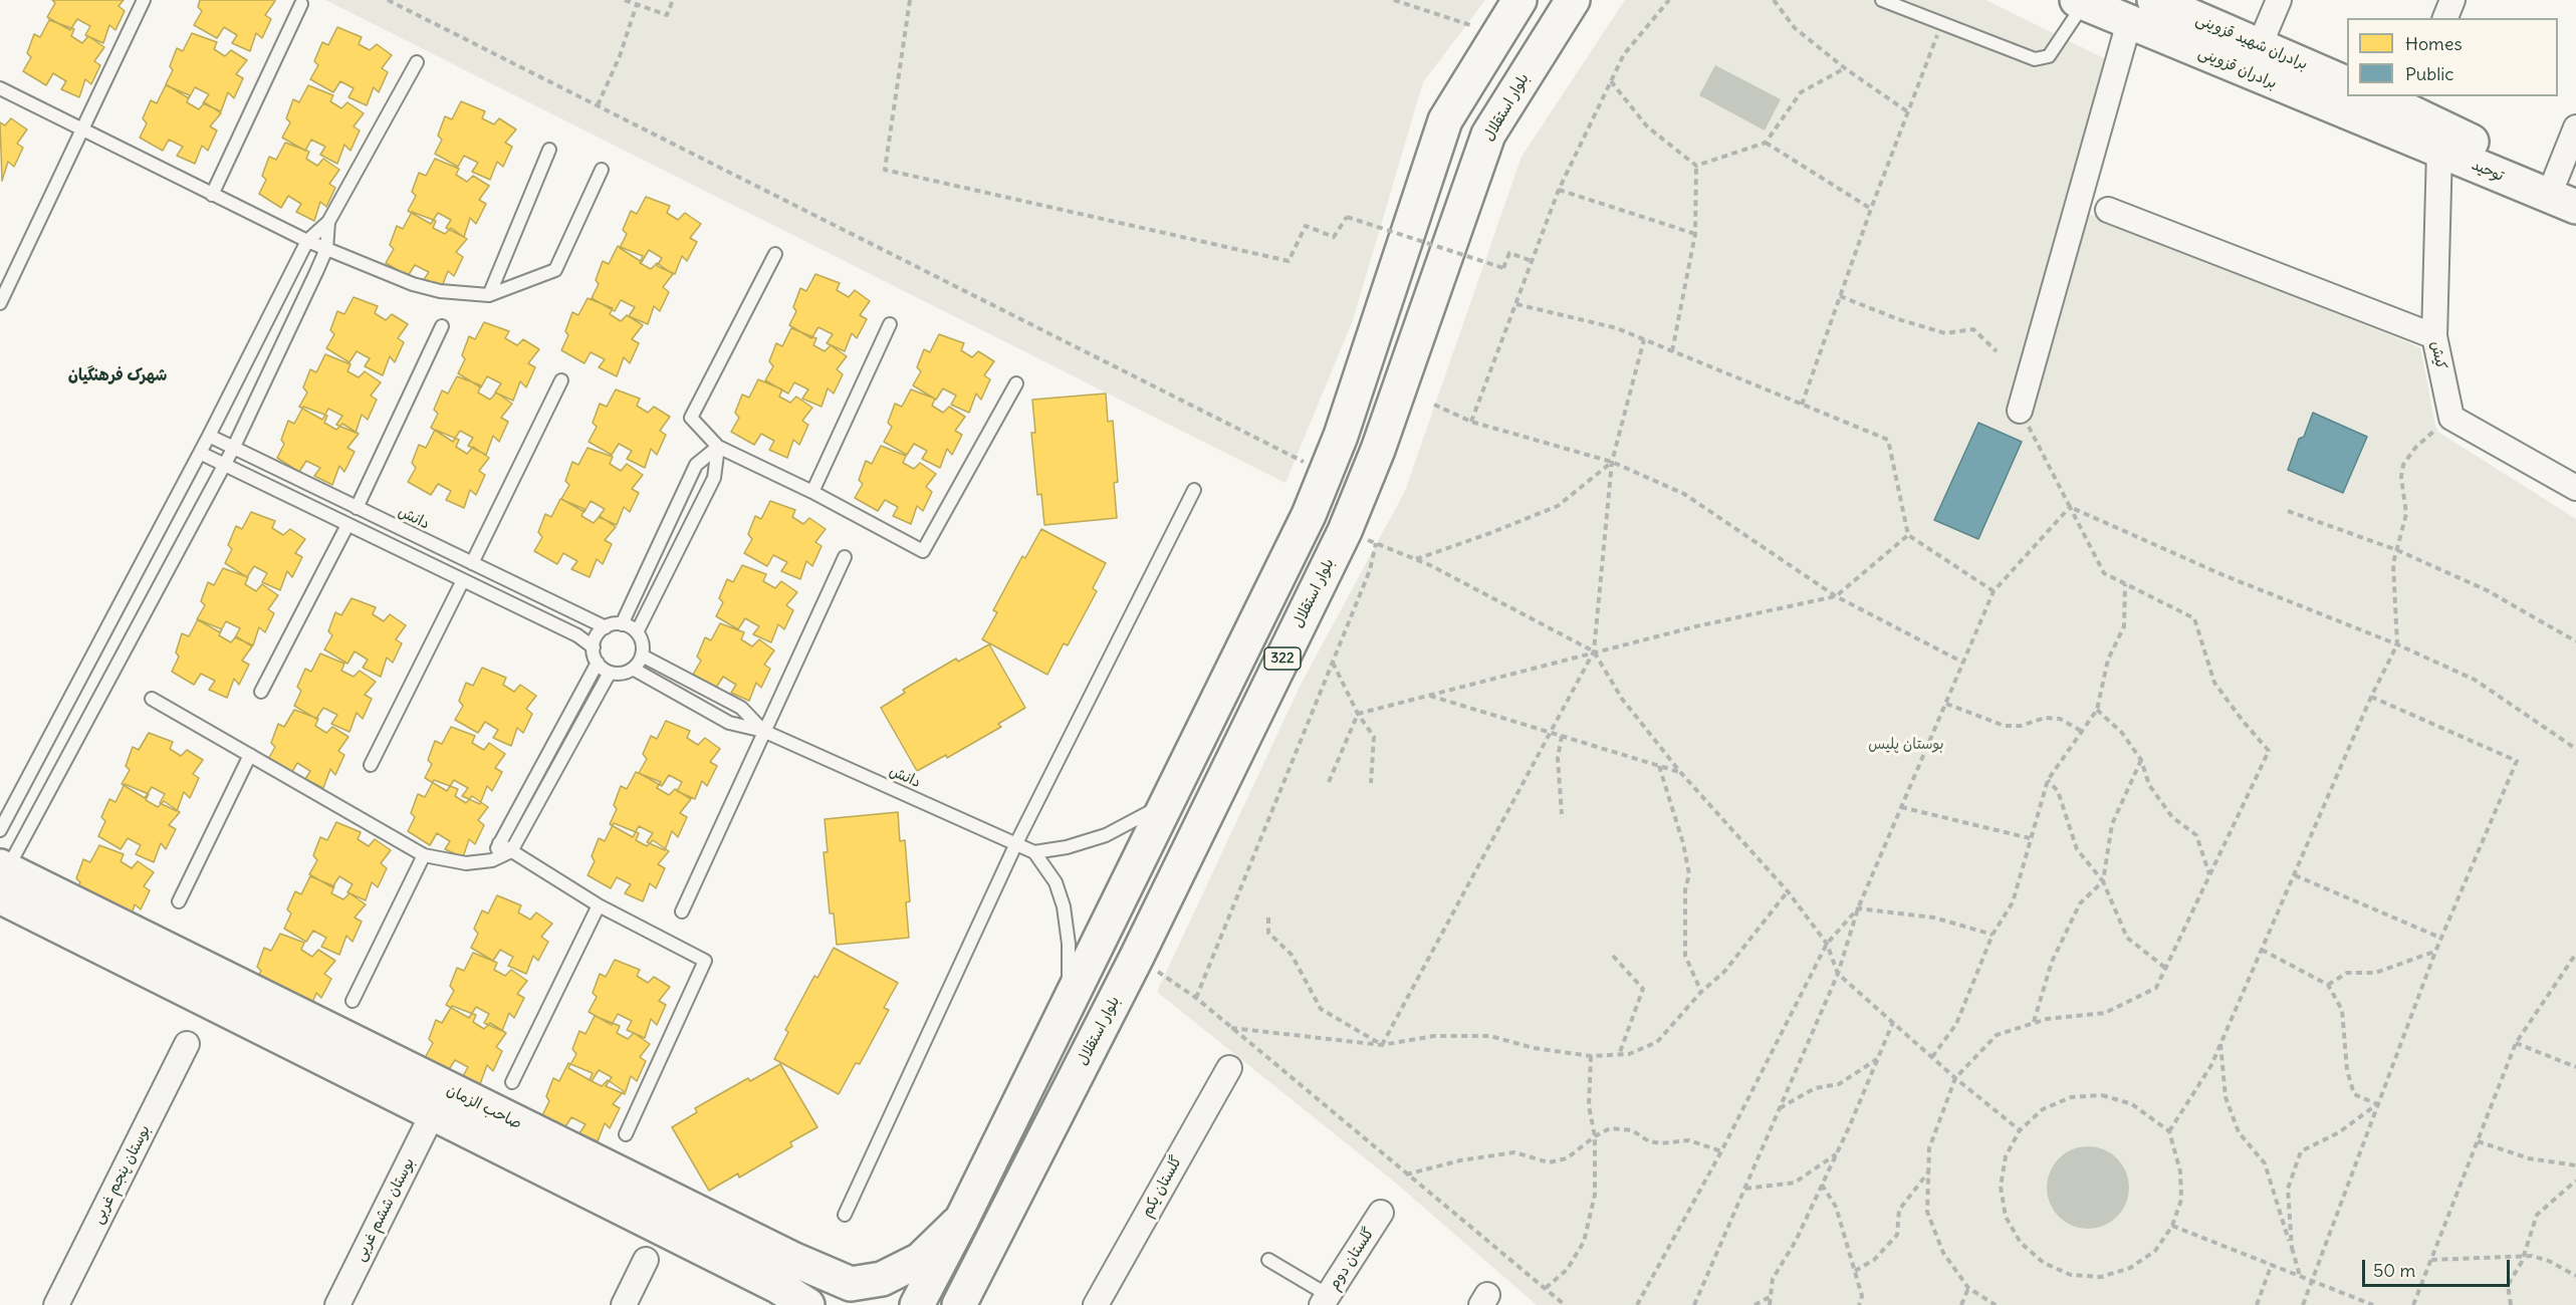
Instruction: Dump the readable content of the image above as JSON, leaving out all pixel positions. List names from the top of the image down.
{
  "streets": {
    "main road": [
      "برادران شهید قزوینی",
      "برادران قزوینی",
      "بلوار استقلال",
      "توحید",
      "322",
      "صاحب الزمان"
    ],
    "street": [
      "کیش",
      "بوستان پنجم غربی",
      "گلستان یکم",
      "بوستان ششم غربی",
      "گلستان دوم"
    ],
    "lane": ["دانش"]
  },
  "crossings": [
    ["برادران قزوینی", "توحید"],
    ["توحید", "کیش"],
    ["322", "صاحب الزمان"],
    ["صاحب الزمان", "بوستان ششم غربی"]
  ],
  "districts": ["شهرک فرهنگیان"],
  "parks": ["بوستان پلیس"],
  "legend": ["Homes", "Public"],
  "scale_bar": "50 m"
}
